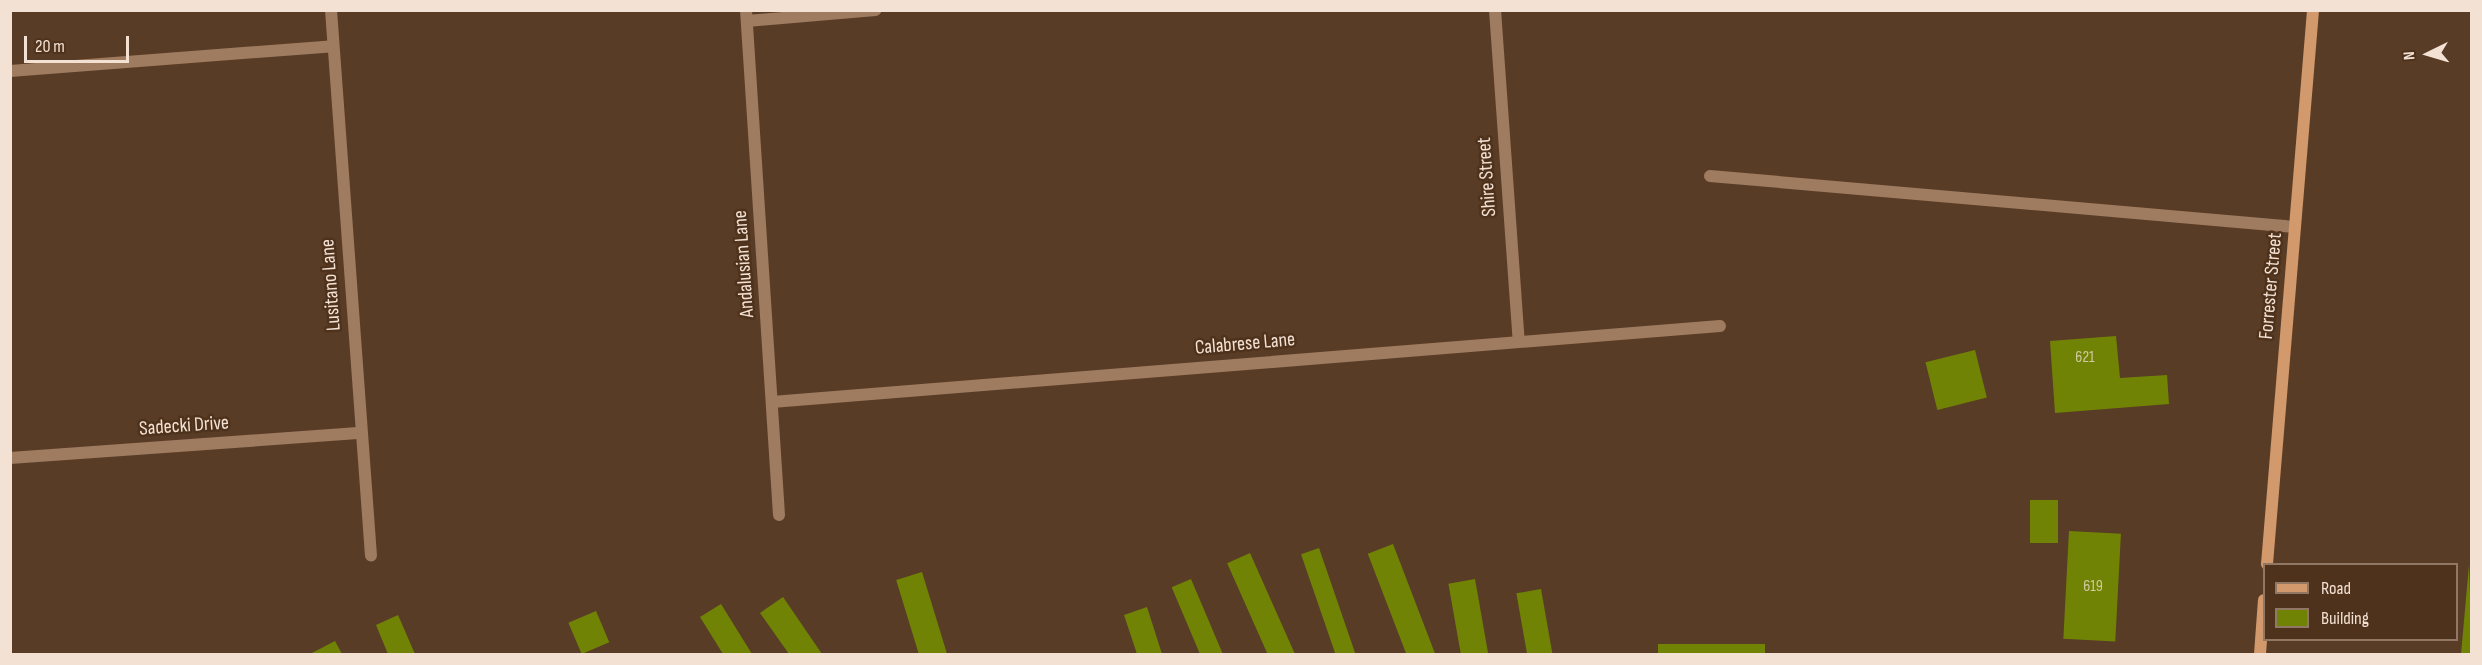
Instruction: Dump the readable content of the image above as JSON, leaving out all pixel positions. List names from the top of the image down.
{
  "streets": {
    "street": [
      "Shire Street",
      "Andalusian Lane",
      "Lusitano Lane",
      "Forrester Street",
      "Calabrese Lane",
      "Sadecki Drive"
    ]
  },
  "crossings": [
    ["Shire Street", "Calabrese Lane"],
    ["Andalusian Lane", "Calabrese Lane"],
    ["Lusitano Lane", "Sadecki Drive"]
  ],
  "house_numbers": ["621", "619"],
  "legend": ["Road", "Building"],
  "scale_bar": "20 m",
  "north": "left"
}
